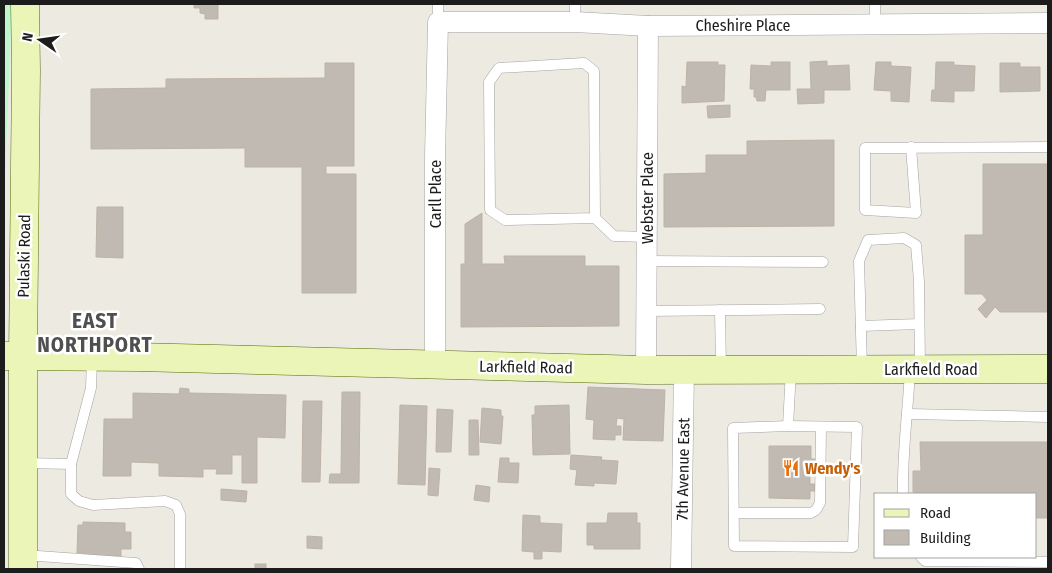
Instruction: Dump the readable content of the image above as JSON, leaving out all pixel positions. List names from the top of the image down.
{
  "streets": {
    "main road": ["Pulaski Road", "Larkfield Road"],
    "street": [
      "Cheshire Place",
      "Carll Place",
      "Webster Place",
      "7th Avenue East"
    ]
  },
  "crossings": [
    ["Cheshire Place", "Carll Place"],
    ["Cheshire Place", "Webster Place"],
    ["Carll Place", "Larkfield Road"],
    ["Webster Place", "Larkfield Road"],
    ["Pulaski Road", "Larkfield Road"],
    ["Larkfield Road", "7th Avenue East"]
  ],
  "districts": ["EAST NORTHPORT"],
  "places": {
    "restaurant": ["Wendy's"]
  },
  "legend": ["Road", "Building"],
  "north": "left"
}
